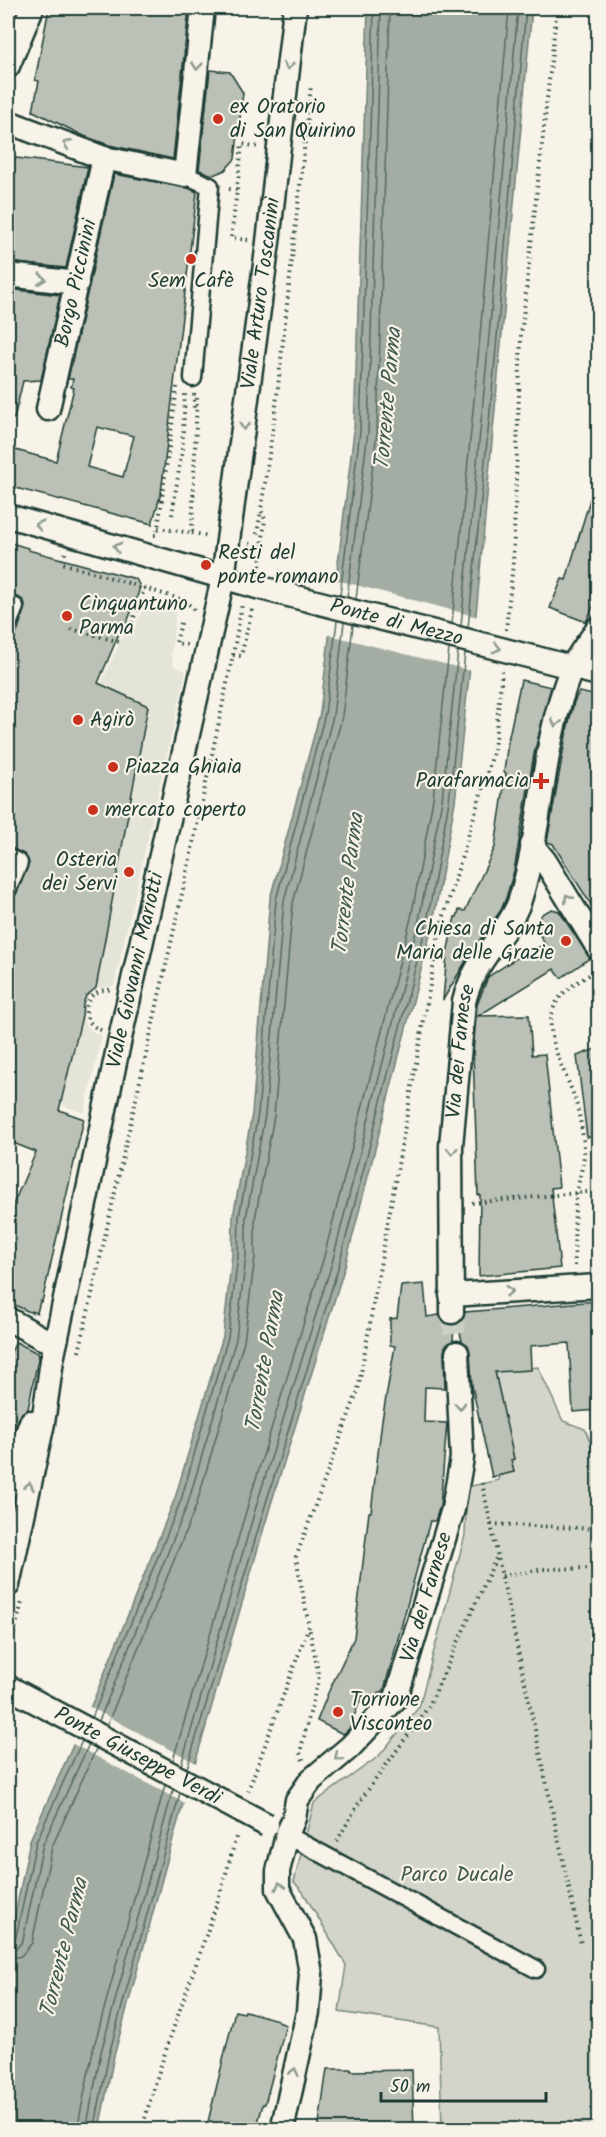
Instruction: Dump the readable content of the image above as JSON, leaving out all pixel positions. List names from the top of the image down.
{
  "streets": {
    "street": [
      "Borgo Piccinini",
      "Viale Arturo Toscanini",
      "Ponte di Mezzo",
      "Viale Giovanni Mariotti",
      "Via dei Farnese",
      "Ponte Giuseppe Verdi"
    ]
  },
  "crossings": [
    ["Viale Arturo Toscanini", "Ponte di Mezzo"],
    ["Viale Arturo Toscanini", "Viale Giovanni Mariotti"],
    ["Ponte di Mezzo", "Viale Giovanni Mariotti"],
    ["Ponte di Mezzo", "Via dei Farnese"],
    ["Via dei Farnese", "Ponte Giuseppe Verdi"]
  ],
  "water": ["Torrente Parma"],
  "parks": ["Parco Ducale"],
  "places": {
    "other": [
      "ex Oratorio di San Quirino",
      "Sem Cafè",
      "Resti del ponte romano",
      "Cinquantuno Parma",
      "Agirò",
      "Piazza Ghiaia",
      "mercato coperto",
      "Osteria dei Servi",
      "Chiesa di Santa Maria delle Grazie",
      "Torrione Visconteo"
    ],
    "health": ["Parafarmacia"]
  },
  "scale_bar": "50 m"
}
